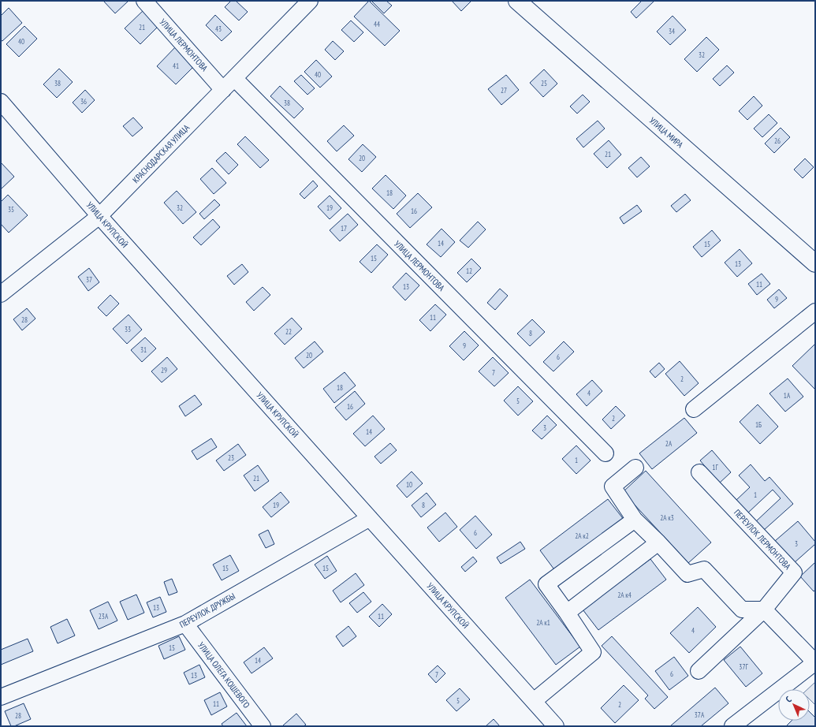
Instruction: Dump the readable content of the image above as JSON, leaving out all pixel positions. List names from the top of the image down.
{
  "streets": {
    "main road": ["УЛИЦА МИРА"],
    "street": [
      "УЛИЦА ЛЕРМОНТОВА",
      "КРАСНОДАРСКАЯ УЛИЦА",
      "УЛИЦА КРУПСКОЙ",
      "ПЕРЕУЛОК ЛЕРМОНТОВА",
      "ПЕРЕУЛОК ДРУЖБЫ",
      "УЛИЦА ОЛЕГА КОШЕВОГО"
    ]
  },
  "crossings": [
    ["УЛИЦА ЛЕРМОНТОВА", "КРАСНОДАРСКАЯ УЛИЦА"],
    ["КРАСНОДАРСКАЯ УЛИЦА", "УЛИЦА КРУПСКОЙ"],
    ["УЛИЦА КРУПСКОЙ", "ПЕРЕУЛОК ДРУЖБЫ"],
    ["ПЕРЕУЛОК ДРУЖБЫ", "УЛИЦА ОЛЕГА КОШЕВОГО"]
  ],
  "house_numbers": [
    "44",
    "21",
    "43",
    "34",
    "40",
    "32",
    "41",
    "40",
    "38",
    "25",
    "27",
    "36",
    "38",
    "26",
    "21",
    "20",
    "18",
    "32",
    "19",
    "35",
    "16",
    "17",
    "14",
    "15",
    "15",
    "13",
    "12",
    "37",
    "11",
    "13",
    "9",
    "11",
    "28",
    "33",
    "22",
    "8",
    "9",
    "31",
    "20",
    "6",
    "29",
    "7",
    "2",
    "18",
    "4",
    "1А",
    "5",
    "16",
    "2",
    "1Б",
    "3",
    "14",
    "2А",
    "23",
    "1",
    "1Г",
    "21",
    "10",
    "1",
    "19",
    "8",
    "2А к3",
    "6",
    "2А к2",
    "3",
    "15",
    "15",
    "2А к4",
    "13",
    "23А",
    "11",
    "2А к1",
    "4",
    "15",
    "14",
    "37Г",
    "6",
    "7",
    "13",
    "5",
    "11",
    "2",
    "37А",
    "28"
  ],
  "north": "top left"
}
